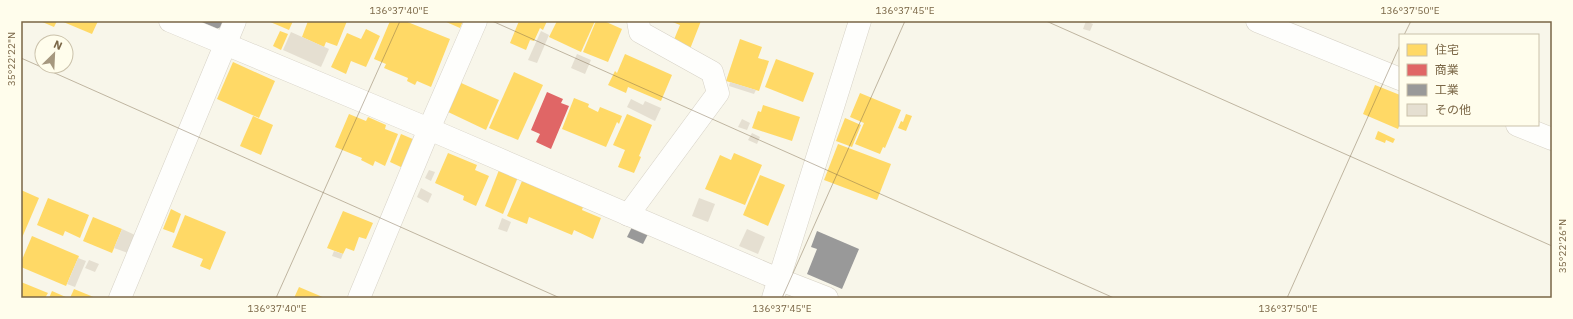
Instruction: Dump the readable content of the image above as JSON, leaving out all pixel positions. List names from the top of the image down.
{
  "legend": [
    "住宅",
    "商業",
    "工業",
    "その他"
  ],
  "north": "top right",
  "coordinates": [
    "136°37'40\"E",
    "136°37'45\"E",
    "136°37'50\"E",
    "35°22'22\"N",
    "35°22'26\"N"
  ]
}
